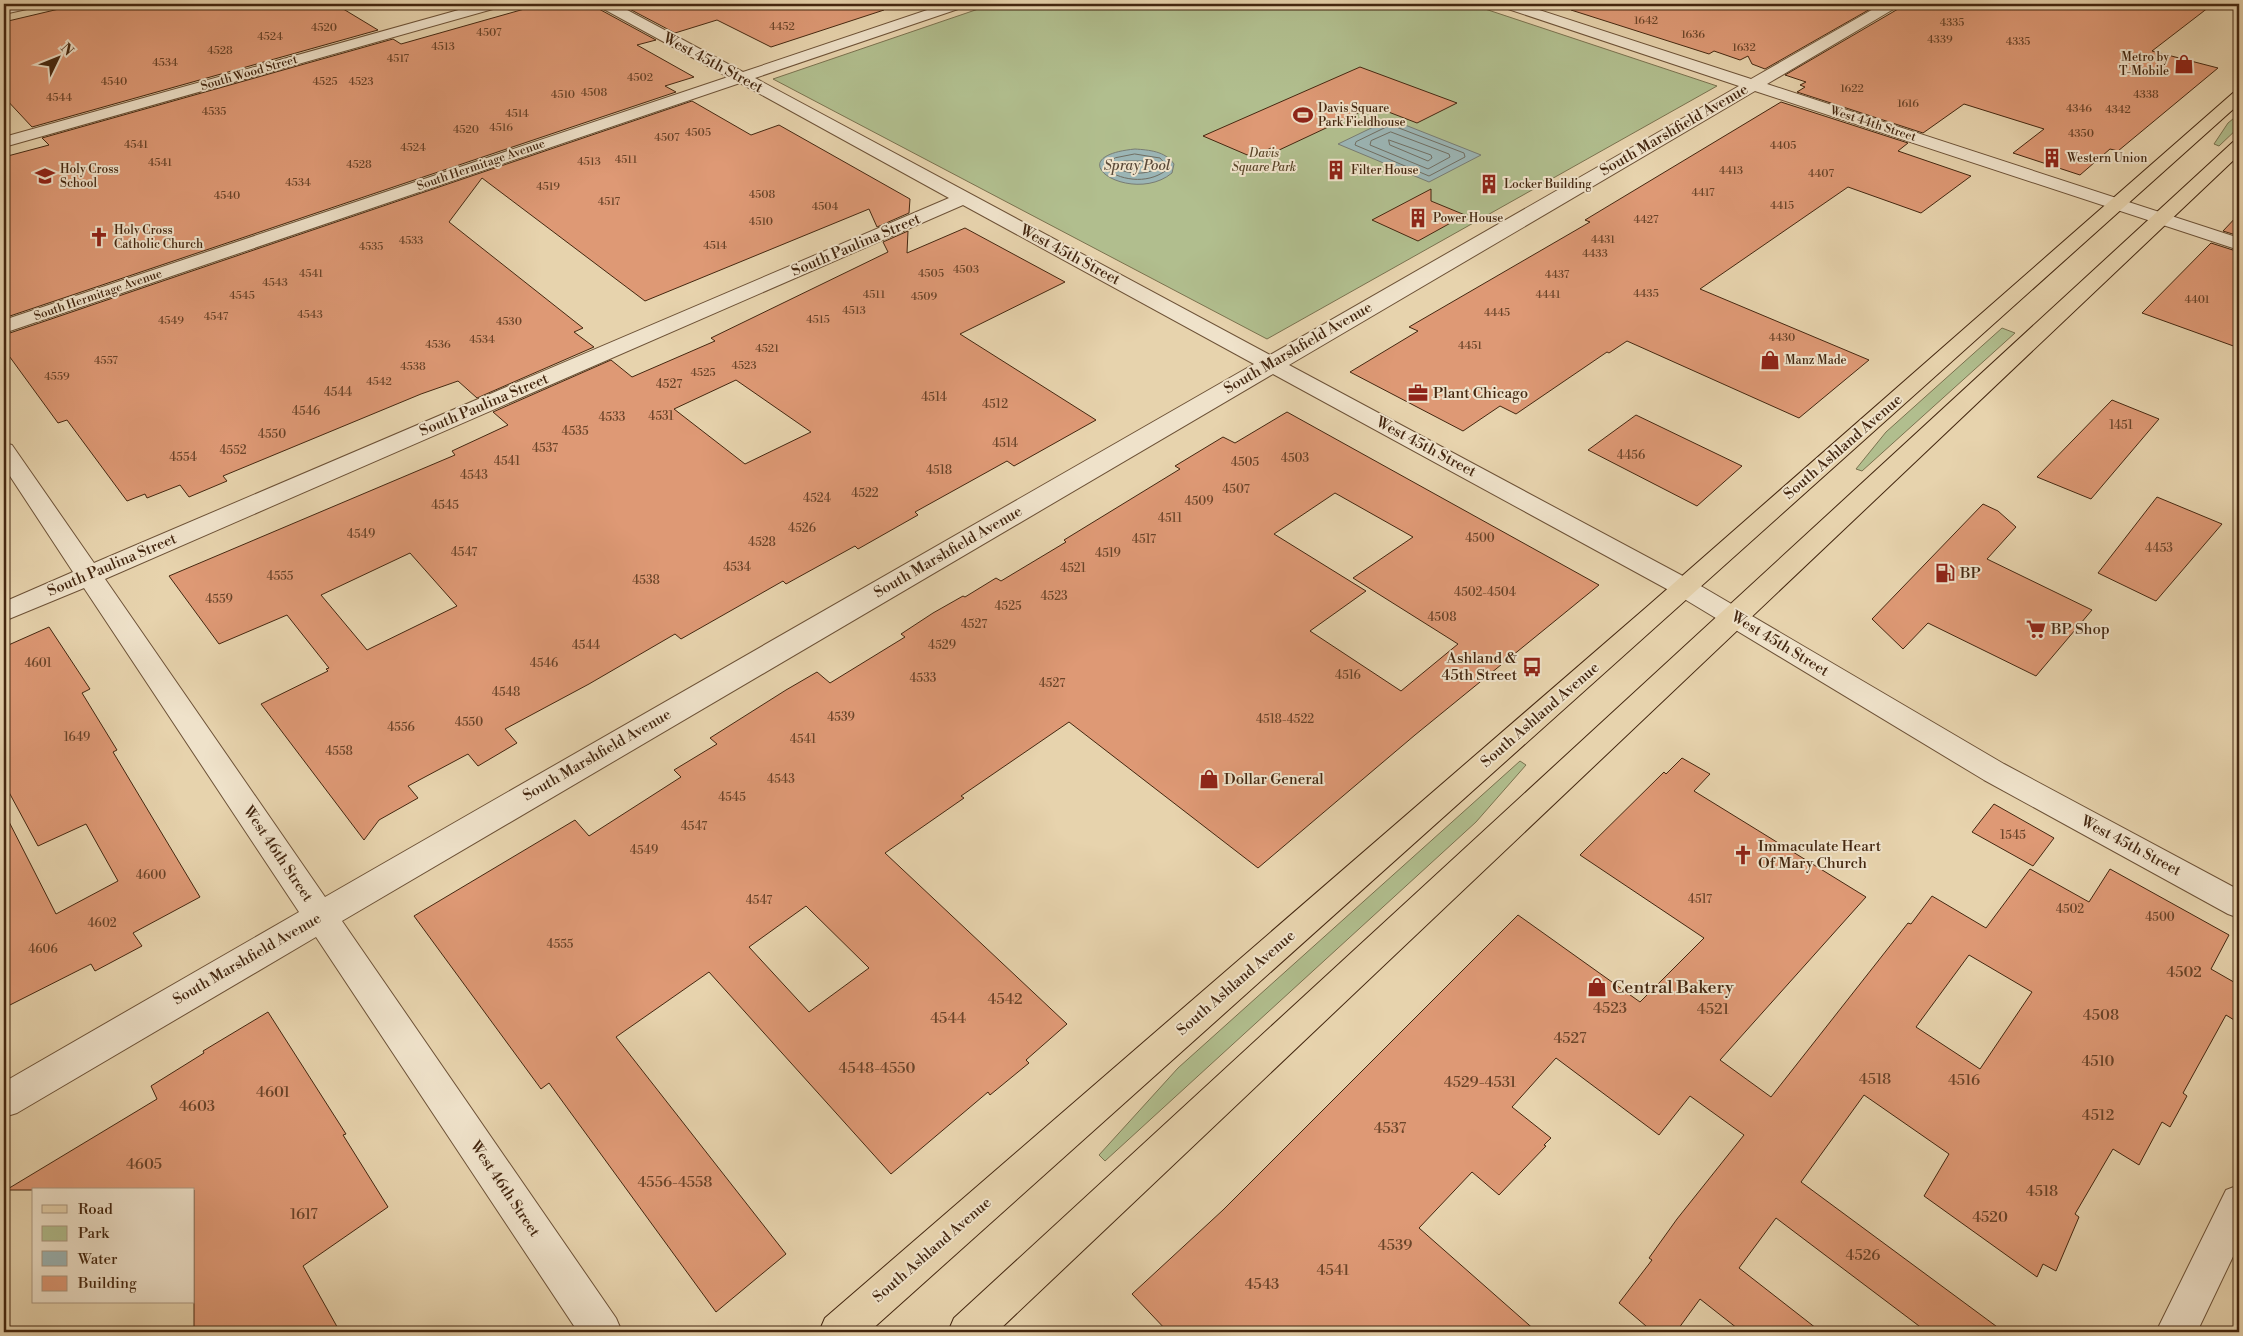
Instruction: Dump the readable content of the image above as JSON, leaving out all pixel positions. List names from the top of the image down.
{
  "streets": {
    "main road": ["South Ashland Avenue"],
    "street": [
      "West 45th Street",
      "South Wood Street",
      "West 44th Street",
      "South Marshfield Avenue",
      "South Hermitage Avenue",
      "South Paulina Street",
      "West 46th Street"
    ]
  },
  "crossings": [
    ["West 45th Street", "South Marshfield Avenue"],
    ["West 45th Street", "South Hermitage Avenue"],
    ["West 45th Street", "South Paulina Street"],
    ["West 45th Street", "South Ashland Avenue"],
    ["West 44th Street", "South Marshfield Avenue"],
    ["West 44th Street", "South Ashland Avenue"],
    ["South Marshfield Avenue", "West 46th Street"],
    ["South Paulina Street", "West 46th Street"]
  ],
  "water": ["Spray Pool"],
  "parks": ["Davis Square Park"],
  "places": {
    "shop": [
      "Metro by T-Mobile",
      "Manz Made",
      "Dollar General",
      "Central Bakery"
    ],
    "sports": ["Davis Square Park Fieldhouse"],
    "building": [
      "Western Union",
      "Filter House",
      "Locker Building",
      "Power House"
    ],
    "school or university": ["Holy Cross School"],
    "church": ["Holy Cross Catholic Church", "Immaculate Heart Of Mary Church"],
    "office": ["Plant Chicago"],
    "fuel station": ["BP"],
    "supermarket": ["BP Shop"],
    "bus stop": ["Ashland & 45th Street"]
  },
  "house_numbers": [
    "1642",
    "4335",
    "4452",
    "4520",
    "4507",
    "1636",
    "4524",
    "4339",
    "4335",
    "4513",
    "1632",
    "4528",
    "4517",
    "4534",
    "4502",
    "4540",
    "4525",
    "4523",
    "1622",
    "4508",
    "4510",
    "4338",
    "4544",
    "1616",
    "4346",
    "4342",
    "4535",
    "4514",
    "4516",
    "4520",
    "4505",
    "4350",
    "4507",
    "4541",
    "4405",
    "4524",
    "4511",
    "4513",
    "4541",
    "4528",
    "4413",
    "4407",
    "4534",
    "4519",
    "4417",
    "4508",
    "4540",
    "4517",
    "4415",
    "4504",
    "4427",
    "4510",
    "4431",
    "4533",
    "4514",
    "4535",
    "4433",
    "4503",
    "4541",
    "4505",
    "4437",
    "4543",
    "4435",
    "4511",
    "4441",
    "4545",
    "4509",
    "4401",
    "4513",
    "4445",
    "4543",
    "4547",
    "4515",
    "4549",
    "4530",
    "4430",
    "4534",
    "4536",
    "4451",
    "4521",
    "4557",
    "4523",
    "4538",
    "4525",
    "4559",
    "4542",
    "4527",
    "4544",
    "4514",
    "4512",
    "4546",
    "4531",
    "4533",
    "1451",
    "4535",
    "4550",
    "4514",
    "4537",
    "4552",
    "4456",
    "4554",
    "4503",
    "4541",
    "4505",
    "4518",
    "4543",
    "4507",
    "4522",
    "4524",
    "4509",
    "4545",
    "4511",
    "4526",
    "4549",
    "4500",
    "4517",
    "4528",
    "4453",
    "4547",
    "4519",
    "4534",
    "4521",
    "4555",
    "4538",
    "4502-4504",
    "4523",
    "4559",
    "4525",
    "4508",
    "4527",
    "4544",
    "4529",
    "4601",
    "4546",
    "4516",
    "4533",
    "4527",
    "4548",
    "4539",
    "4518-4522",
    "4550",
    "4556",
    "1649",
    "4541",
    "4558",
    "4543",
    "4545",
    "4547",
    "1545",
    "4549",
    "4600",
    "4517",
    "4547",
    "4502",
    "4500",
    "4602",
    "4555",
    "4606",
    "4502",
    "4542",
    "4523",
    "4521",
    "4508",
    "4544",
    "4527",
    "4510",
    "4548-4550",
    "4518",
    "4516",
    "4529-4531",
    "4601",
    "4603",
    "4512",
    "4537",
    "4605",
    "4556-4558",
    "4518",
    "1617",
    "4520",
    "4539",
    "4526",
    "4541",
    "4543"
  ],
  "legend": [
    "Road",
    "Park",
    "Water",
    "Building"
  ],
  "north": "top right"
}
